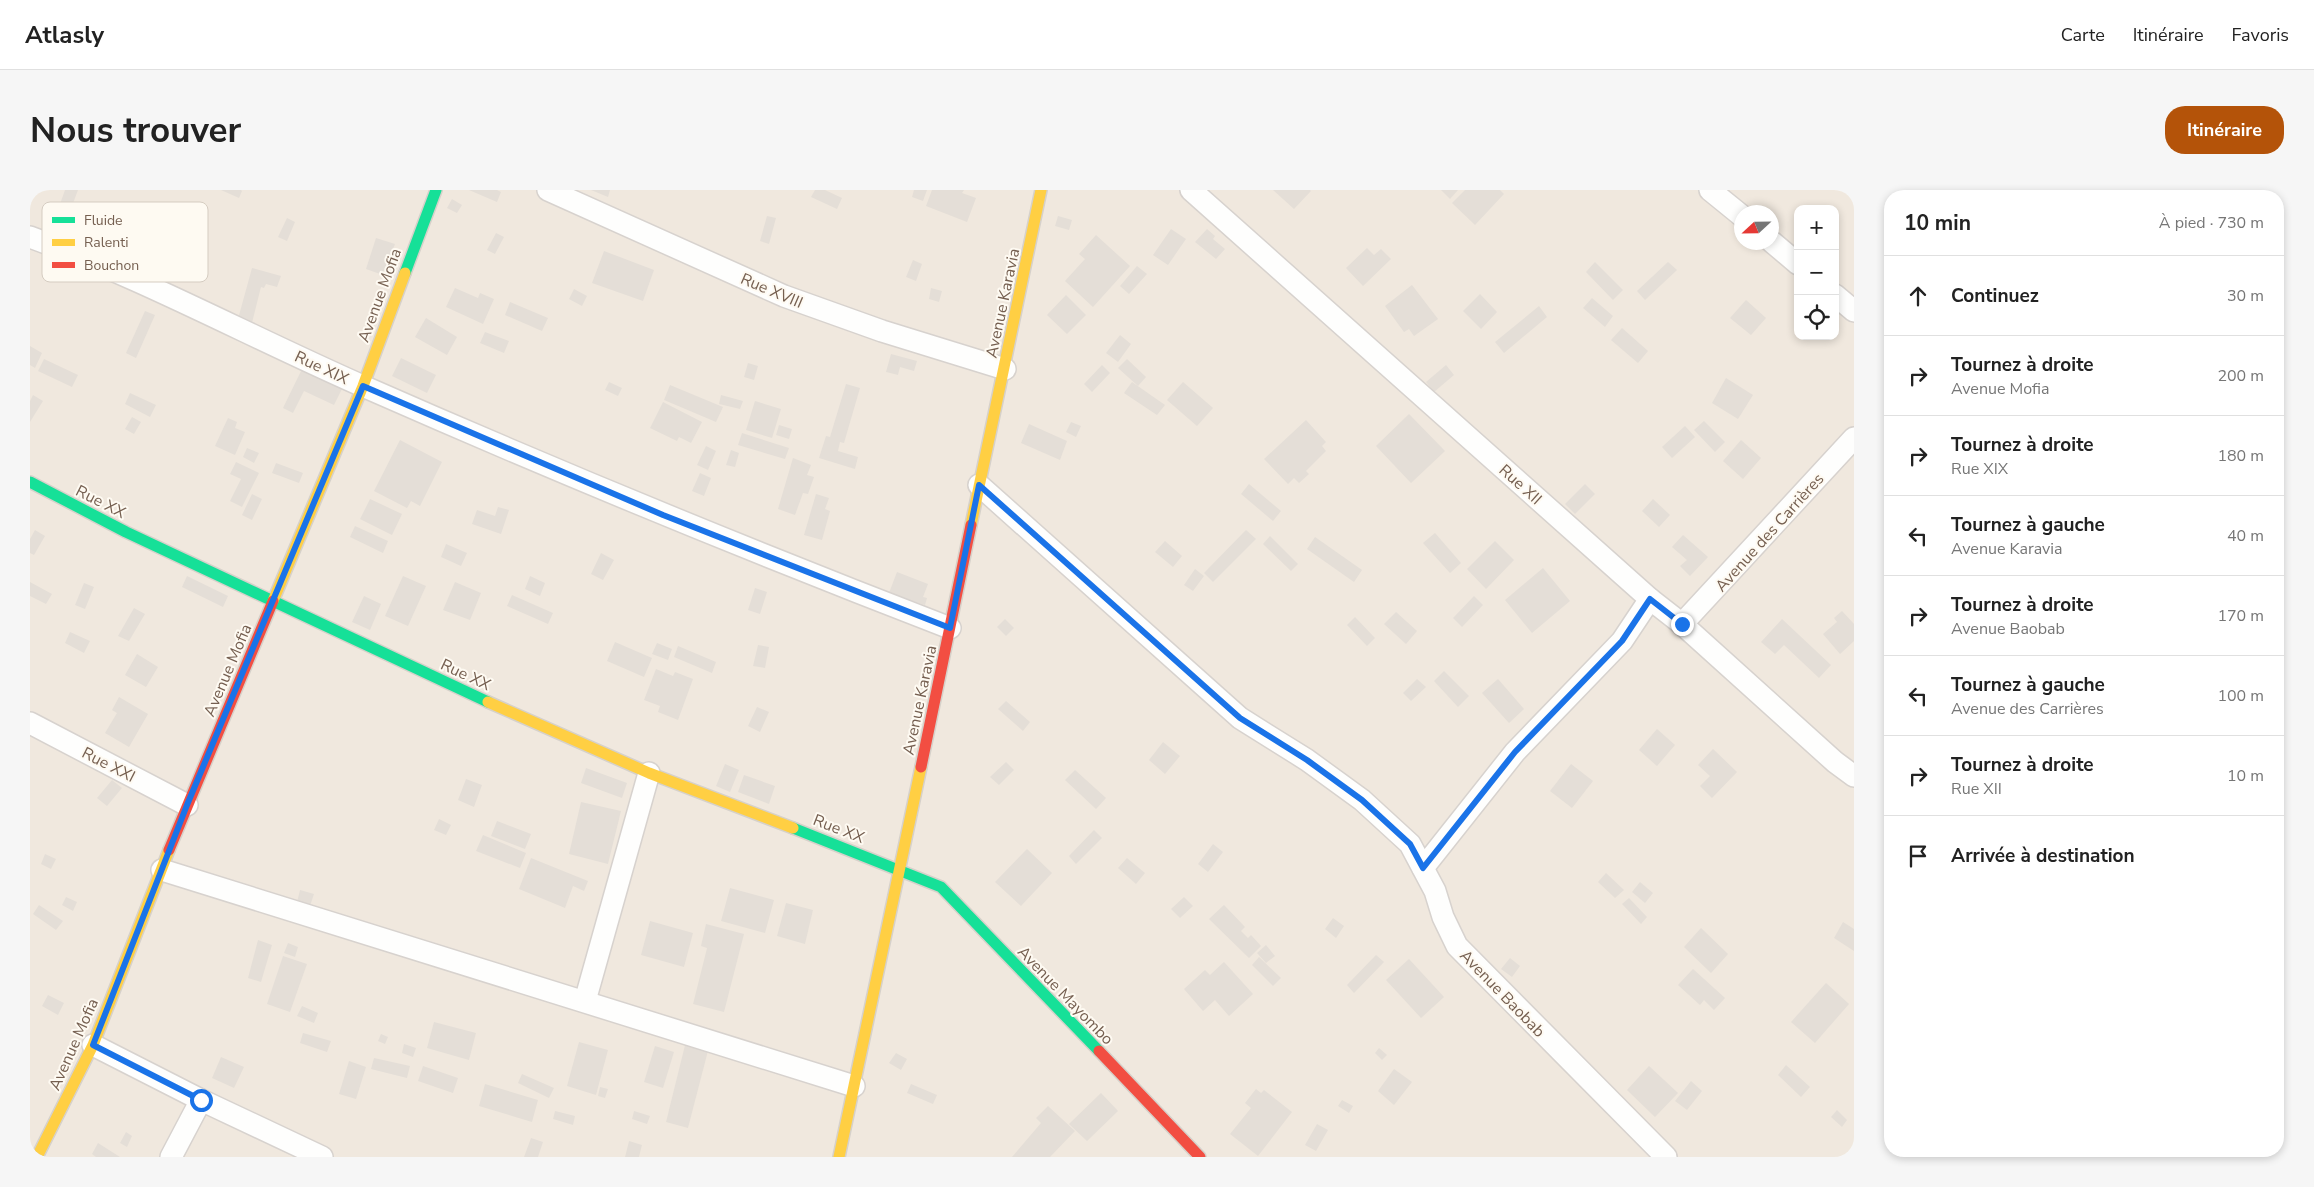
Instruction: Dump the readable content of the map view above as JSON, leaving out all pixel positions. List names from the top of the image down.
{
  "streets": {
    "street": [
      "Rue XVIII",
      "Avenue Mofia",
      "Avenue Karavia",
      "Rue XIX",
      "Rue XII",
      "Rue XX",
      "Avenue des Carrières",
      "Rue XXI",
      "Avenue Baobab",
      "Avenue Mayombo"
    ]
  },
  "crossings": [
    ["Rue XVIII", "Avenue Karavia"],
    ["Avenue Mofia", "Rue XIX"],
    ["Avenue Mofia", "Rue XX"],
    ["Avenue Mofia", "Rue XXI"],
    ["Avenue Karavia", "Rue XIX"],
    ["Avenue Karavia", "Rue XX"],
    ["Avenue Karavia", "Avenue Baobab"],
    ["Avenue Karavia", "Avenue Mayombo"],
    ["Rue XII", "Avenue des Carrières"],
    ["Rue XX", "Avenue Mayombo"]
  ],
  "legend": ["Fluide", "Ralenti", "Bouchon"],
  "north": "left",
  "page": {
    "header": "Atlasly",
    "nav": ["Carte", "Itinéraire", "Favoris"],
    "buttons": "Itinéraire",
    "title": "Nous trouver",
    "heading": ["10 min", "À pied · 730 m"],
    "map_buttons": ["+", "−"],
    "list": [
      ["Continuez", "30 m"],
      ["Tournez à droite", "Avenue Mofia", "200 m"],
      ["Tournez à droite", "Rue XIX", "180 m"],
      ["Tournez à gauche", "Avenue Karavia", "40 m"],
      ["Tournez à droite", "Avenue Baobab", "170 m"],
      ["Tournez à gauche", "Avenue des Carrières", "100 m"],
      ["Tournez à droite", "Rue XII", "10 m"],
      "Arrivée à destination"
    ]
  }
}
